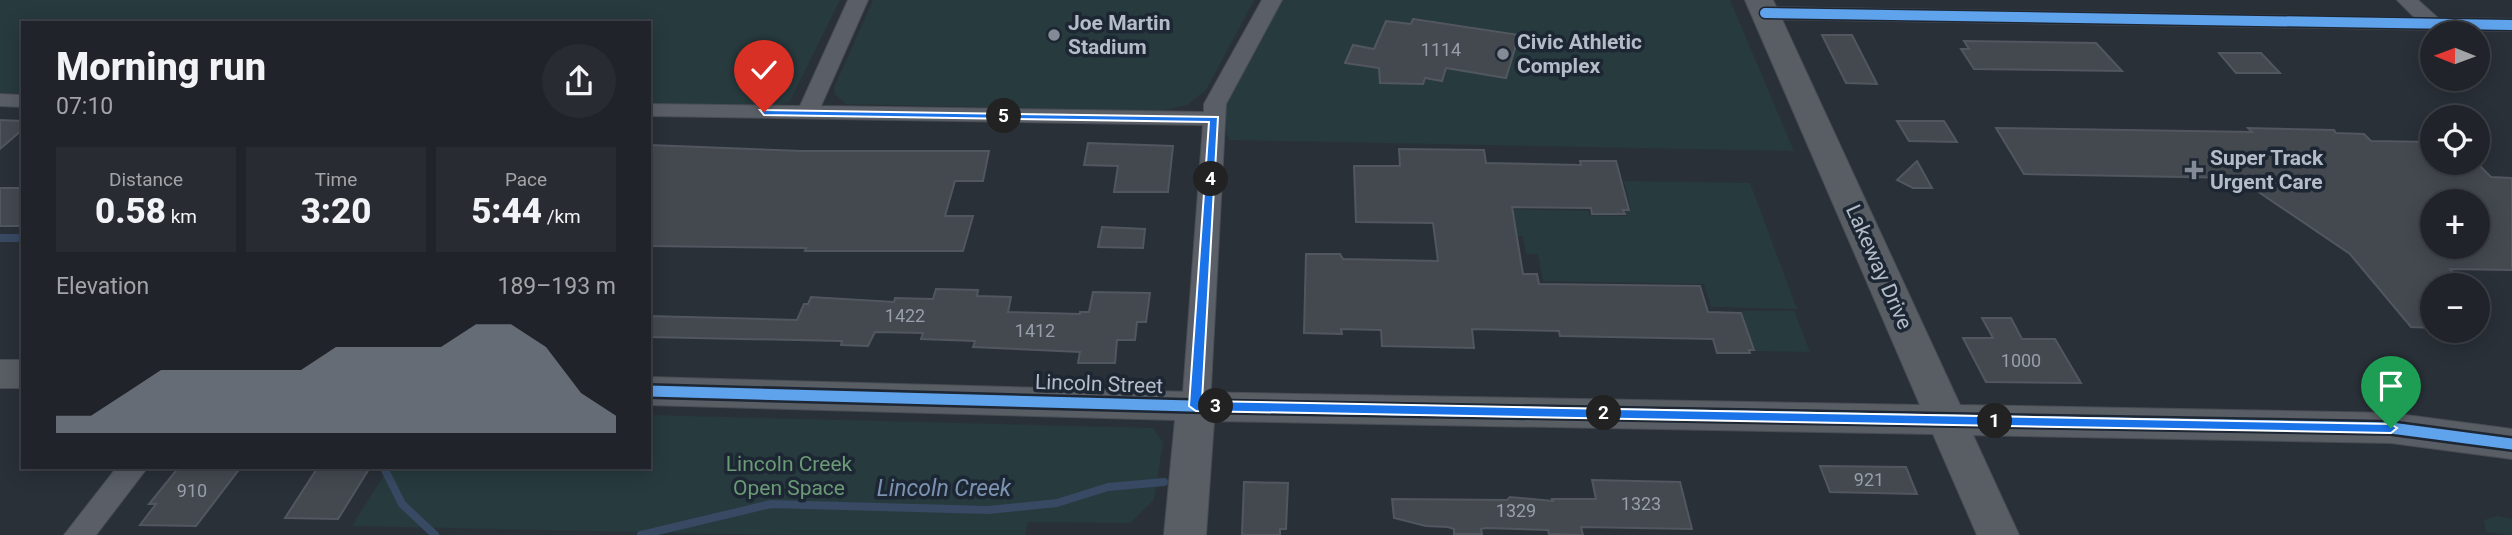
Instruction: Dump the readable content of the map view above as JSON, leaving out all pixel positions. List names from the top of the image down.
{
  "streets": {
    "street": ["Lakeway Drive", "Lincoln Street"]
  },
  "crossings": [
    ["Lakeway Drive", "Lincoln Street"]
  ],
  "water": ["Lincoln Creek"],
  "parks": ["Lincoln Creek Open Space"],
  "places": {
    "other": ["Joe Martin Stadium", "Civic Athletic Complex"],
    "health": ["Super Track Urgent Care"]
  },
  "house_numbers": [
    "1114",
    "1422",
    "1412",
    "1000",
    "921",
    "910",
    "1323",
    "1329"
  ],
  "north": "left",
  "page": {
    "map_buttons": ["+", "−"],
    "heading": ["Morning run", "07:10"],
    "pins": [
      "5",
      "4",
      "3",
      "2",
      "1"
    ],
    "stats": [
      ["Distance", "0.58 km"],
      ["Time", "3:20"],
      ["Pace", "5:44 /km"]
    ],
    "chart": ["Elevation", "189–193 m"]
  }
}
